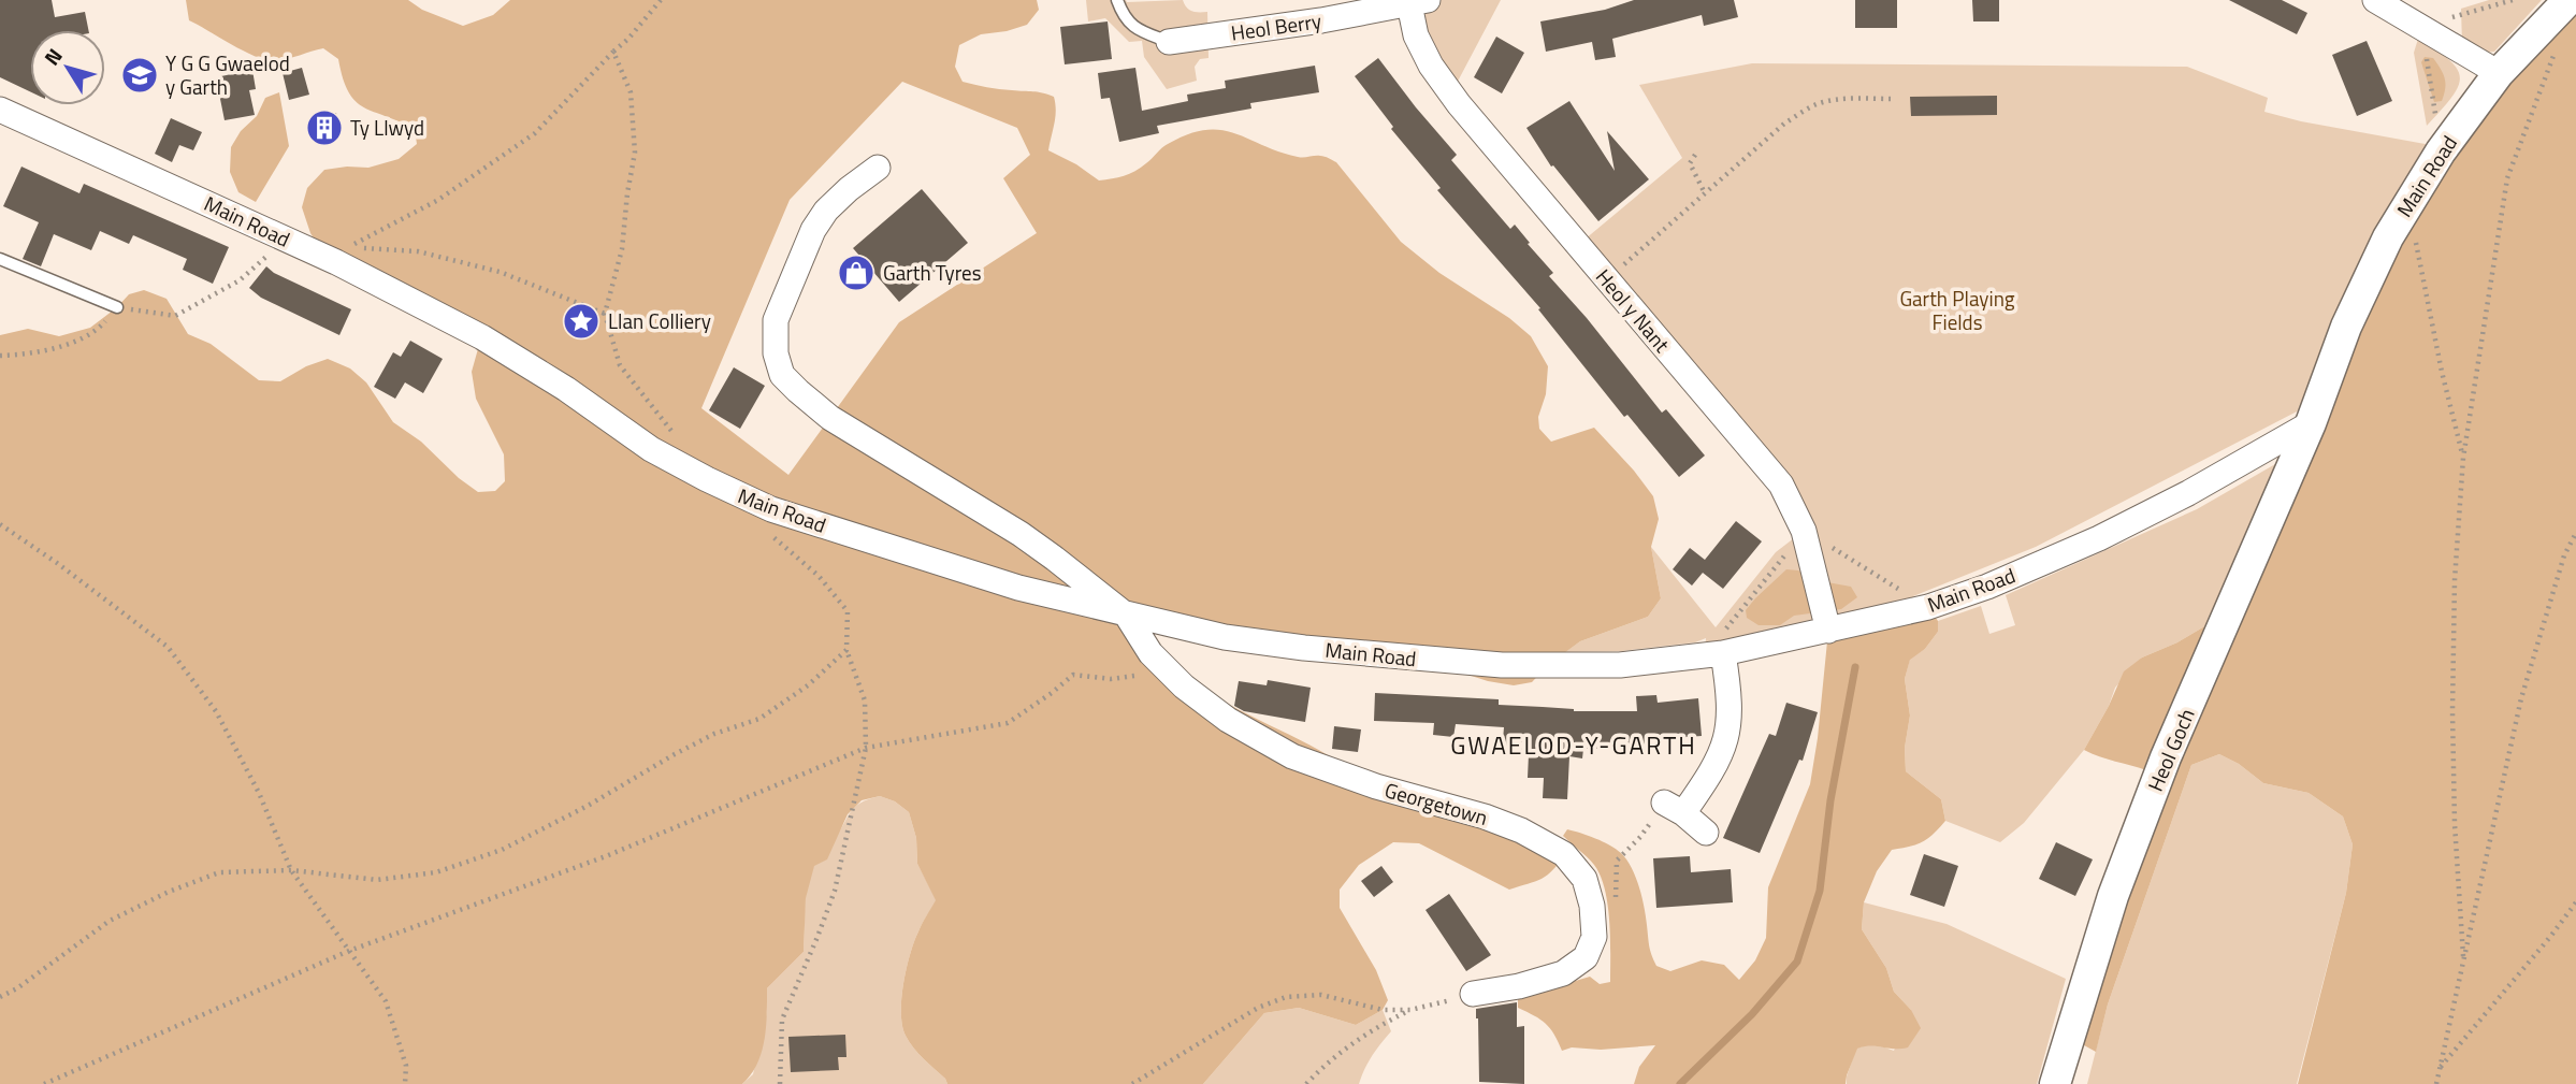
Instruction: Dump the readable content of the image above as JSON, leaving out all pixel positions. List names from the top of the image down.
{
  "streets": {
    "street": [
      "Heol Berry",
      "Main Road",
      "Heol y Nant",
      "Heol Goch",
      "Georgetown"
    ]
  },
  "crossings": [
    ["Heol Berry", "Heol y Nant"],
    ["Main Road", "Heol y Nant"],
    ["Main Road", "Heol Goch"],
    ["Main Road", "Georgetown"]
  ],
  "districts": ["GWAELOD-Y-GARTH"],
  "parks": ["Garth Playing Fields"],
  "places": {
    "school or university": ["Y G G Gwaelod y Garth"],
    "building": ["Ty Llwyd"],
    "shop": ["Garth Tyres"],
    "place": ["Llan Colliery"]
  },
  "north": "top left"
}
